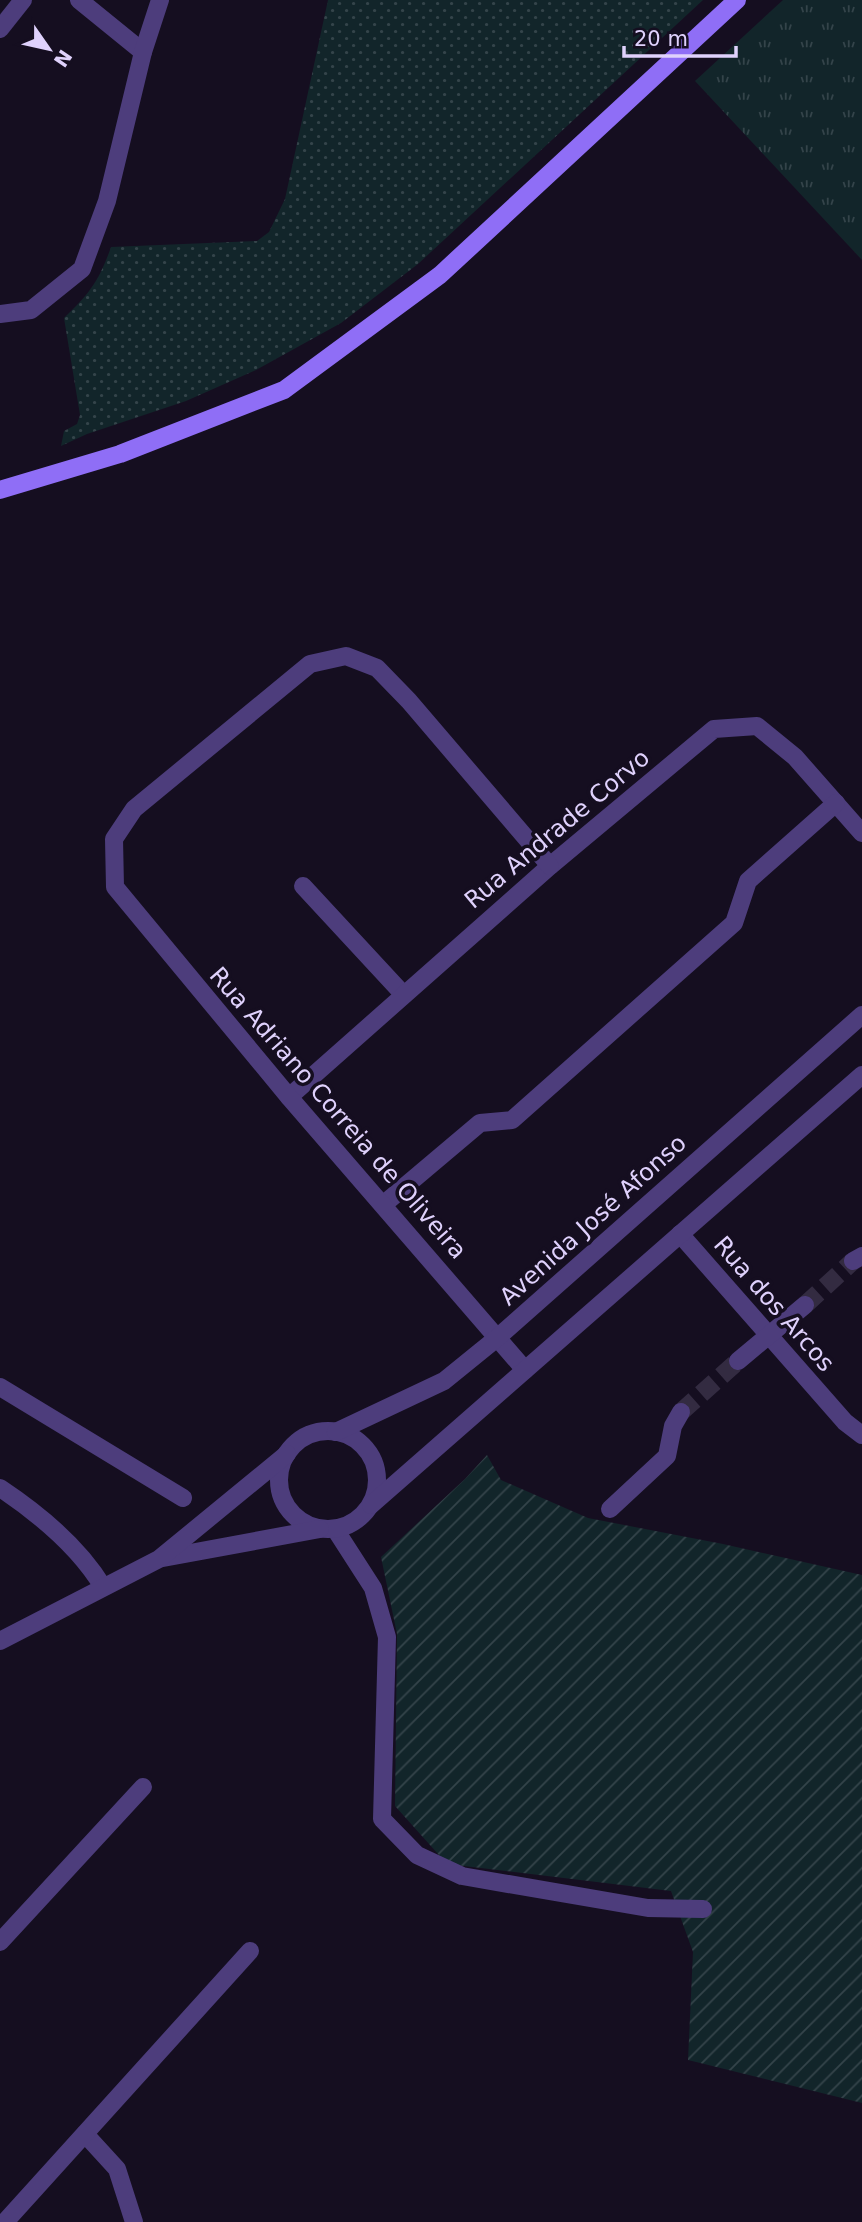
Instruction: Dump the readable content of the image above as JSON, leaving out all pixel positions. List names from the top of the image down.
{
  "streets": {
    "street": [
      "Rua Andrade Corvo",
      "Rua Adriano Correia de Oliveira",
      "Avenida José Afonso",
      "Rua dos Arcos"
    ]
  },
  "crossings": [
    ["Rua Andrade Corvo", "Rua Adriano Correia de Oliveira"],
    ["Rua Adriano Correia de Oliveira", "Avenida José Afonso"]
  ],
  "scale_bar": "20 m",
  "north": "bottom right"
}
